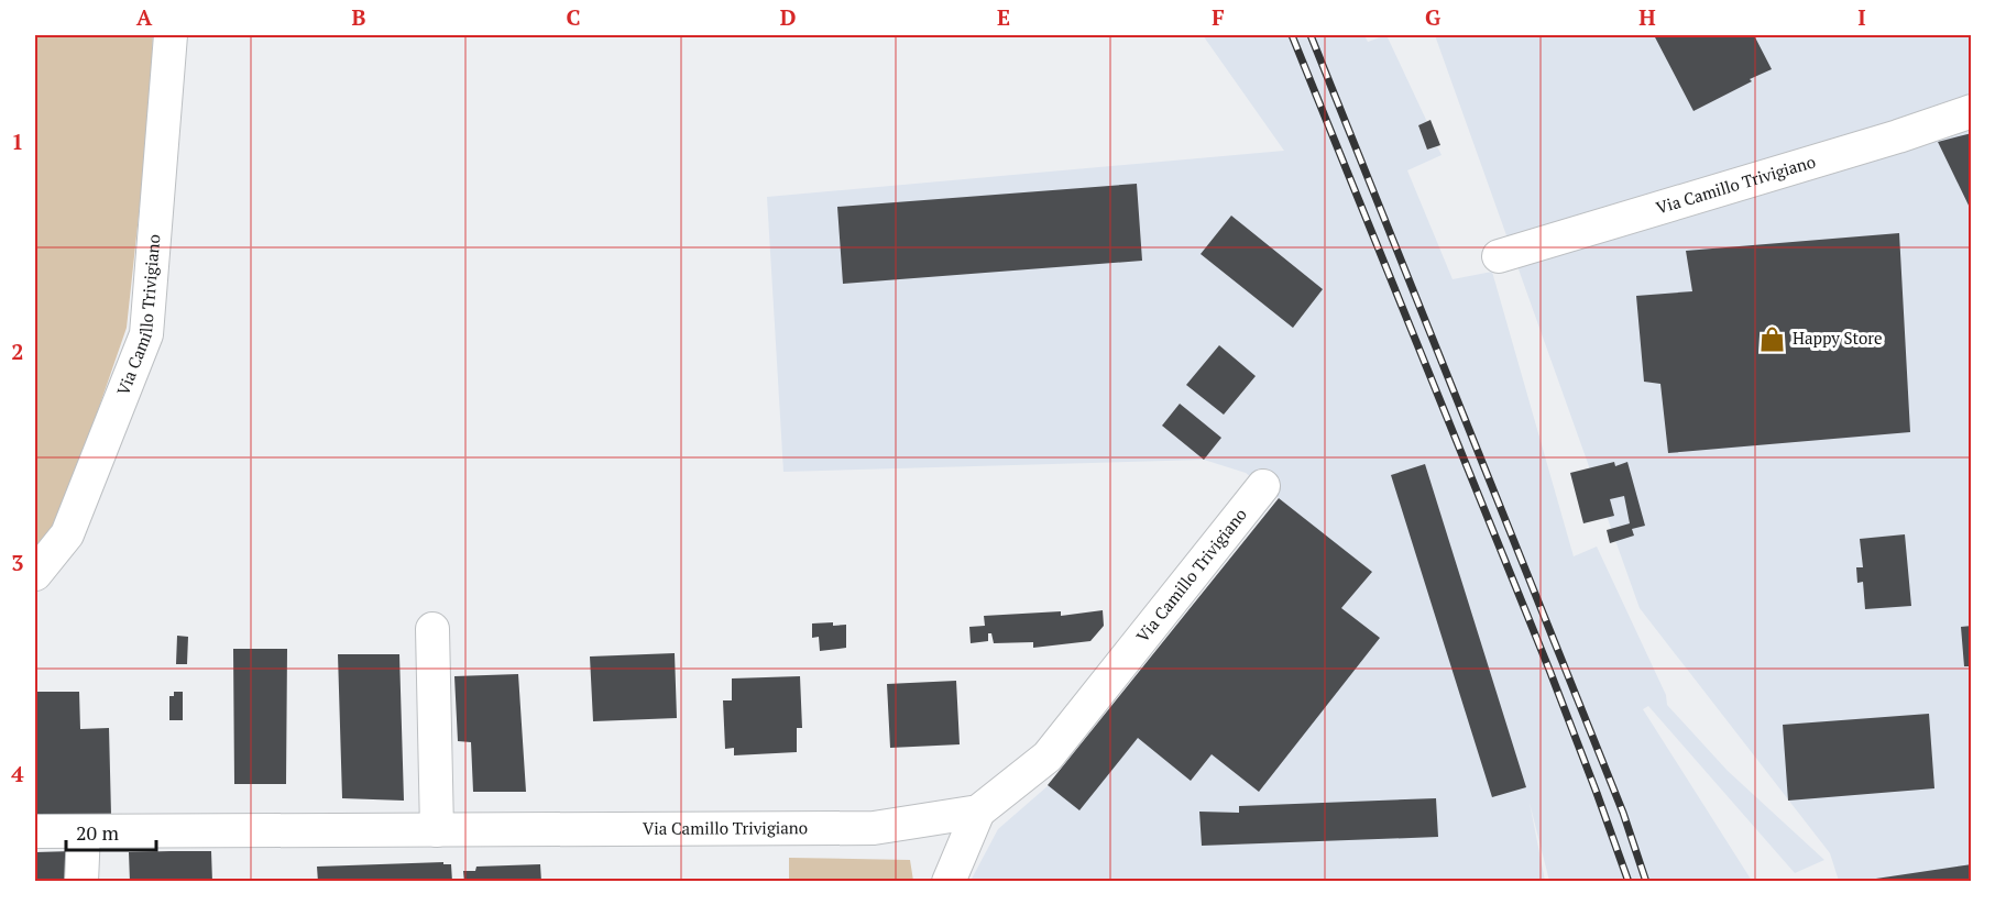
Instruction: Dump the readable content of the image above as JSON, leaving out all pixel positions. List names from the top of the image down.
{
  "streets": {
    "street": ["Via Camillo Trivigiano"]
  },
  "places": {
    "shop": ["Happy Store"]
  },
  "scale_bar": "20 m",
  "grid": {
    "columns": [
      "A",
      "B",
      "C",
      "D",
      "E",
      "F",
      "G",
      "H",
      "I"
    ],
    "rows": [
      "1",
      "2",
      "3",
      "4"
    ]
  }
}
